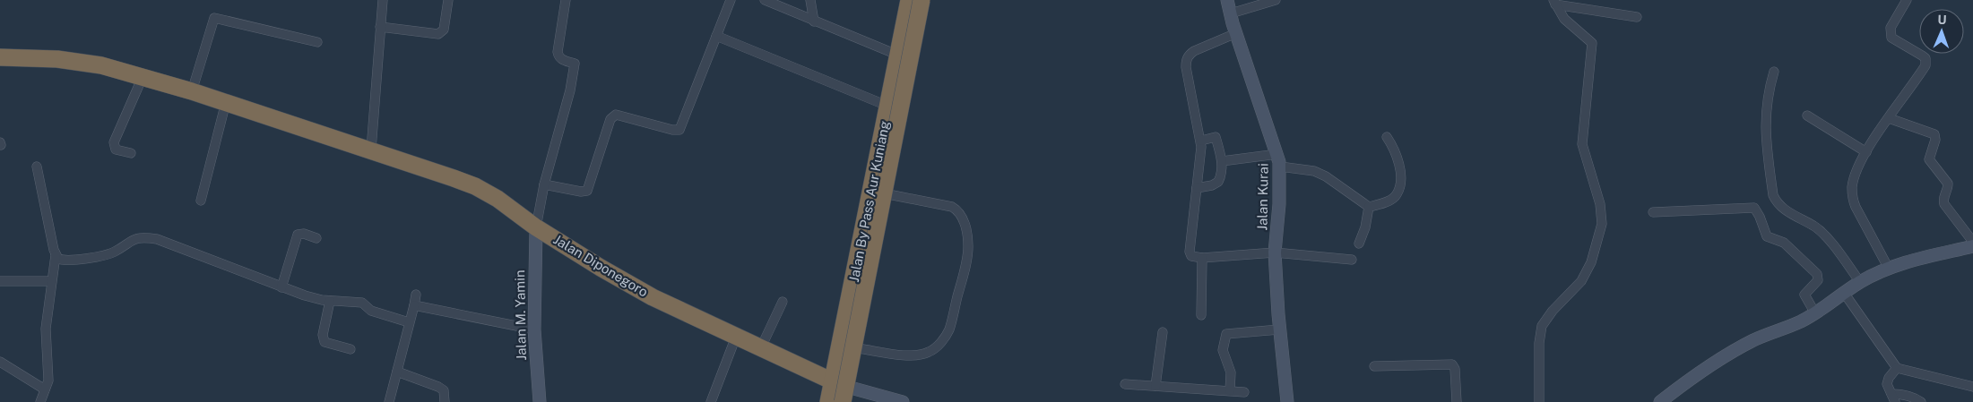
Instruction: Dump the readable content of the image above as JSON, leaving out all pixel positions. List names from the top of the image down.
{
  "streets": {
    "highway": ["Jalan By Pass Aur Kuniang", "Jalan Diponegoro"],
    "street": ["Jalan Kurai", "Jalan M. Yamin"]
  },
  "crossings": [
    ["Jalan By Pass Aur Kuniang", "Jalan Diponegoro"],
    ["Jalan Diponegoro", "Jalan M. Yamin"]
  ],
  "north": "top"
}
